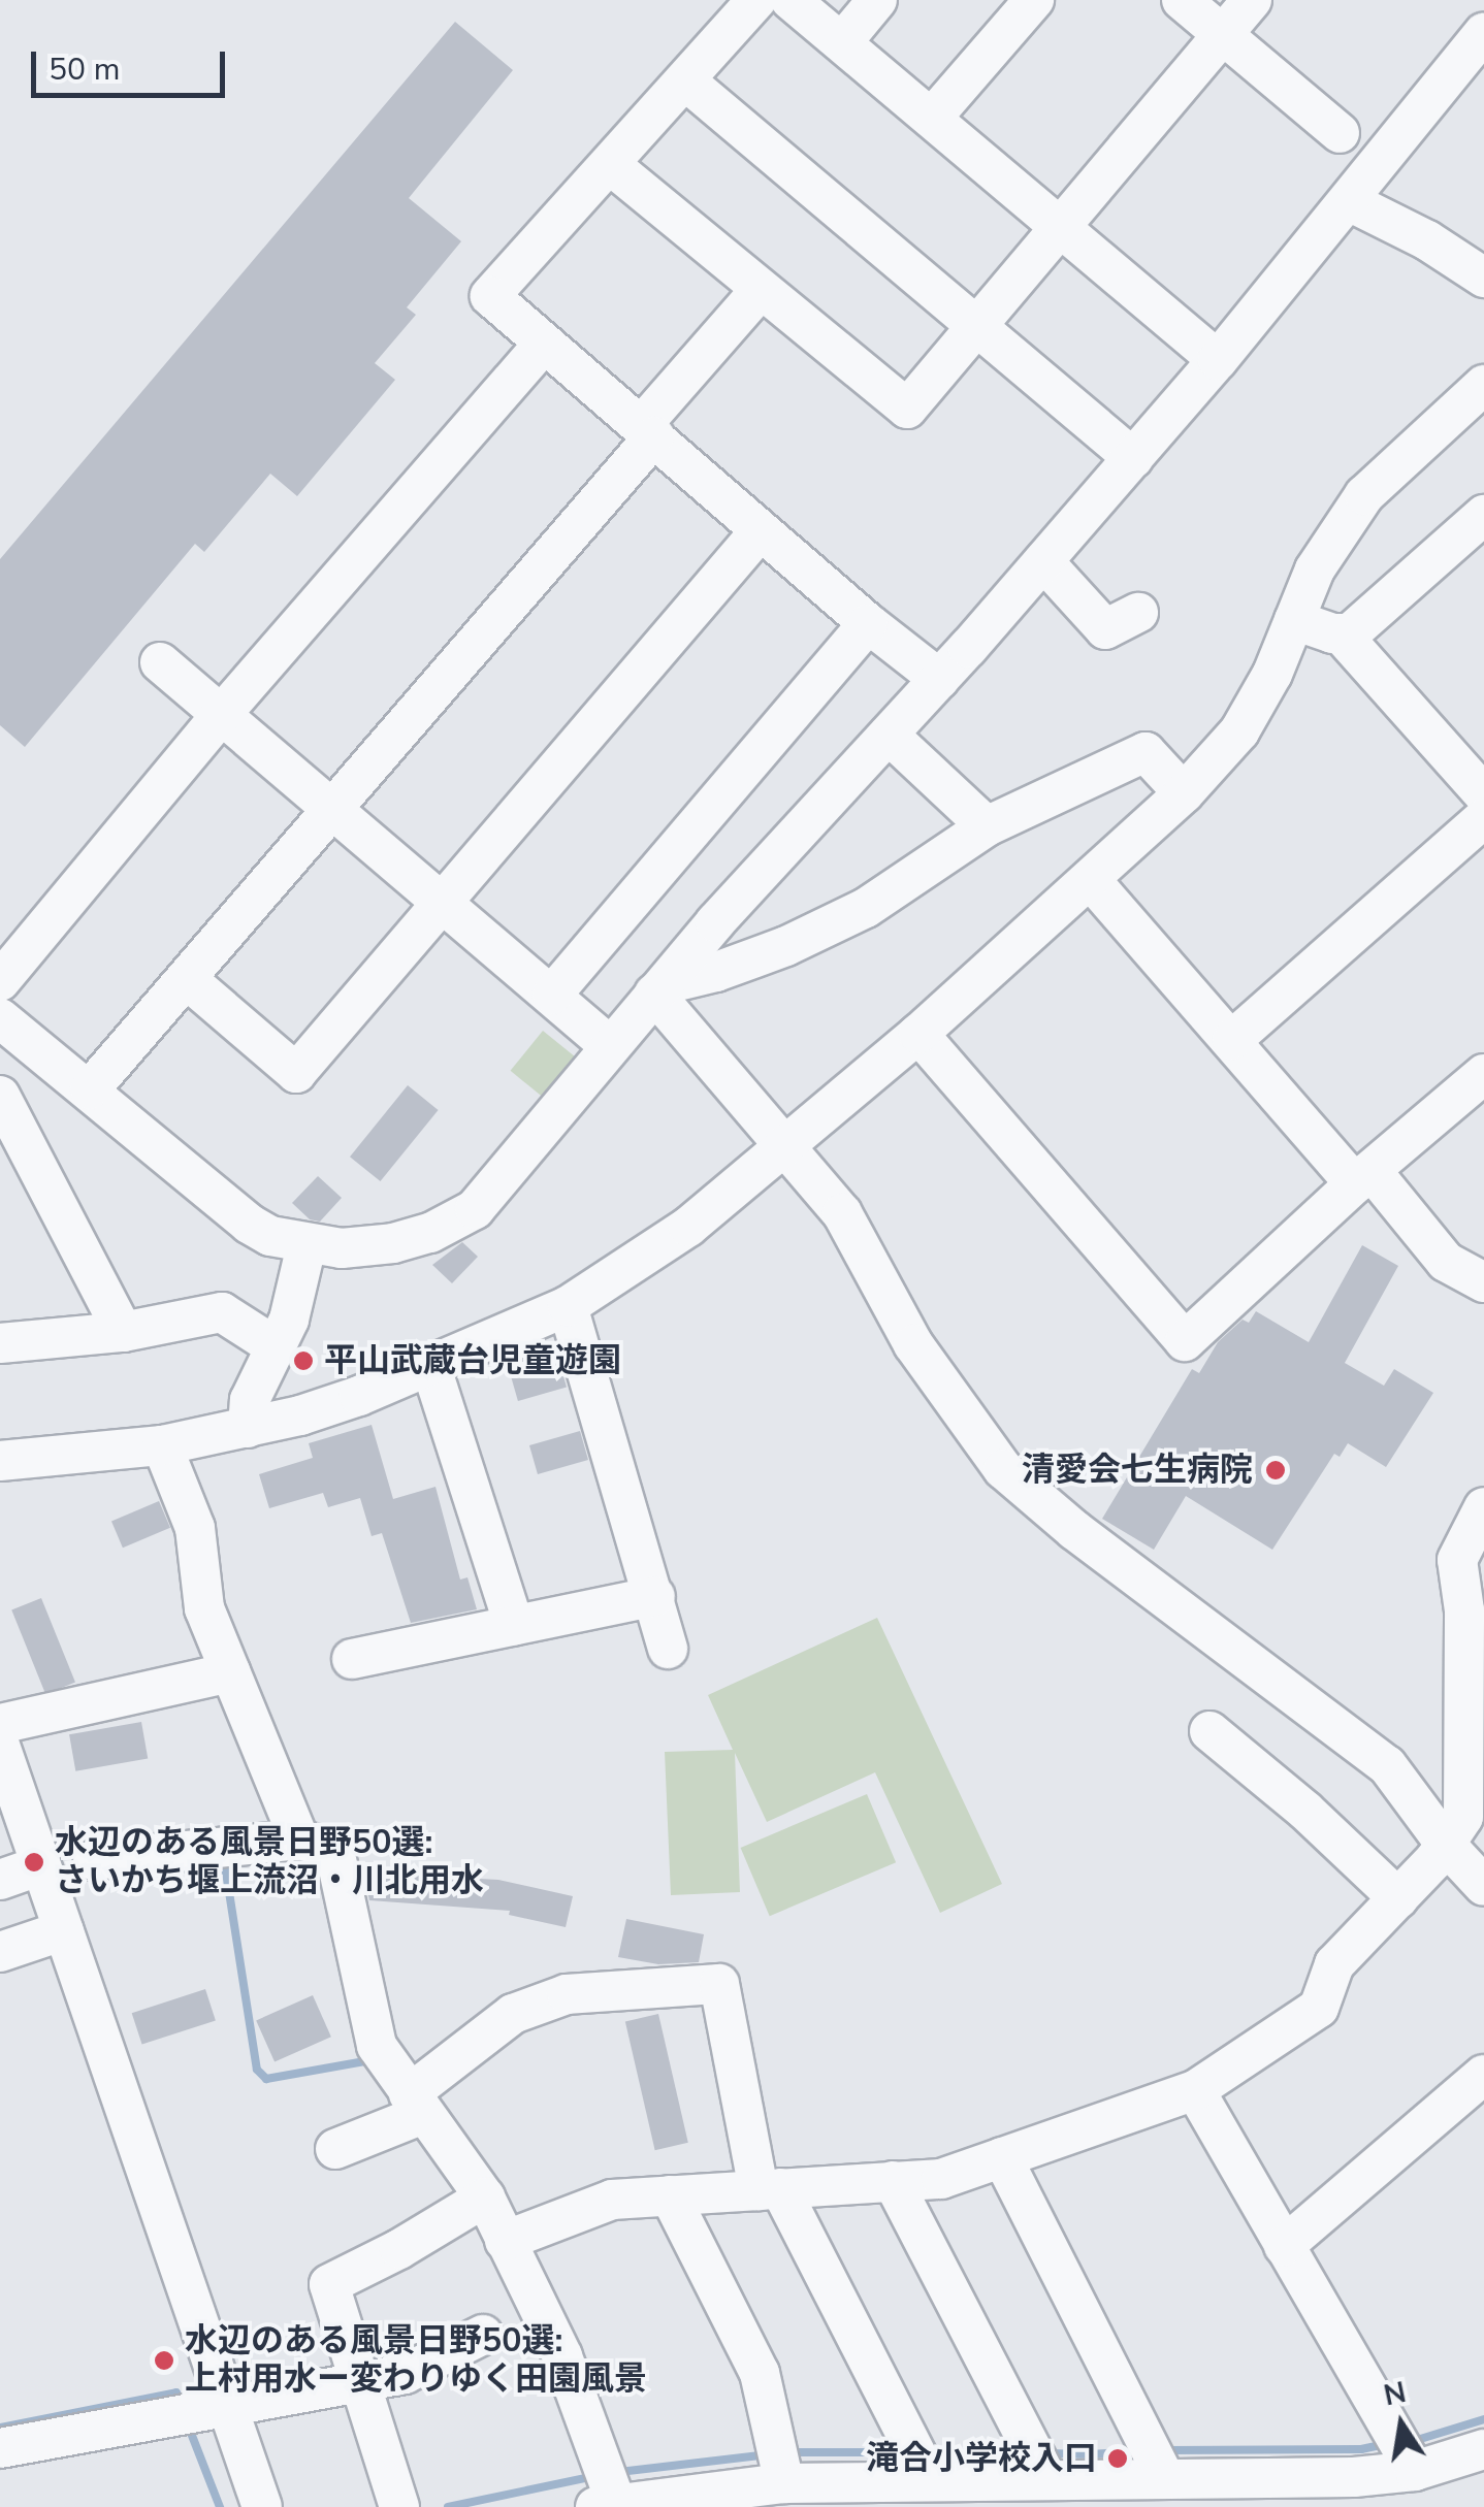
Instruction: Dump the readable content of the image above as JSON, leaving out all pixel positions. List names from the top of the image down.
{
  "places": [
    "平山武蔵台児童遊園",
    "清愛会七生病院",
    "水辺のある風景日野50選: さいかち堰上流沼・川北用水",
    "水辺のある風景日野50選: 上村用水ー変わりゆく田園風景",
    "滝合小学校入口"
  ],
  "scale_bar": "50 m",
  "north": "top"
}
